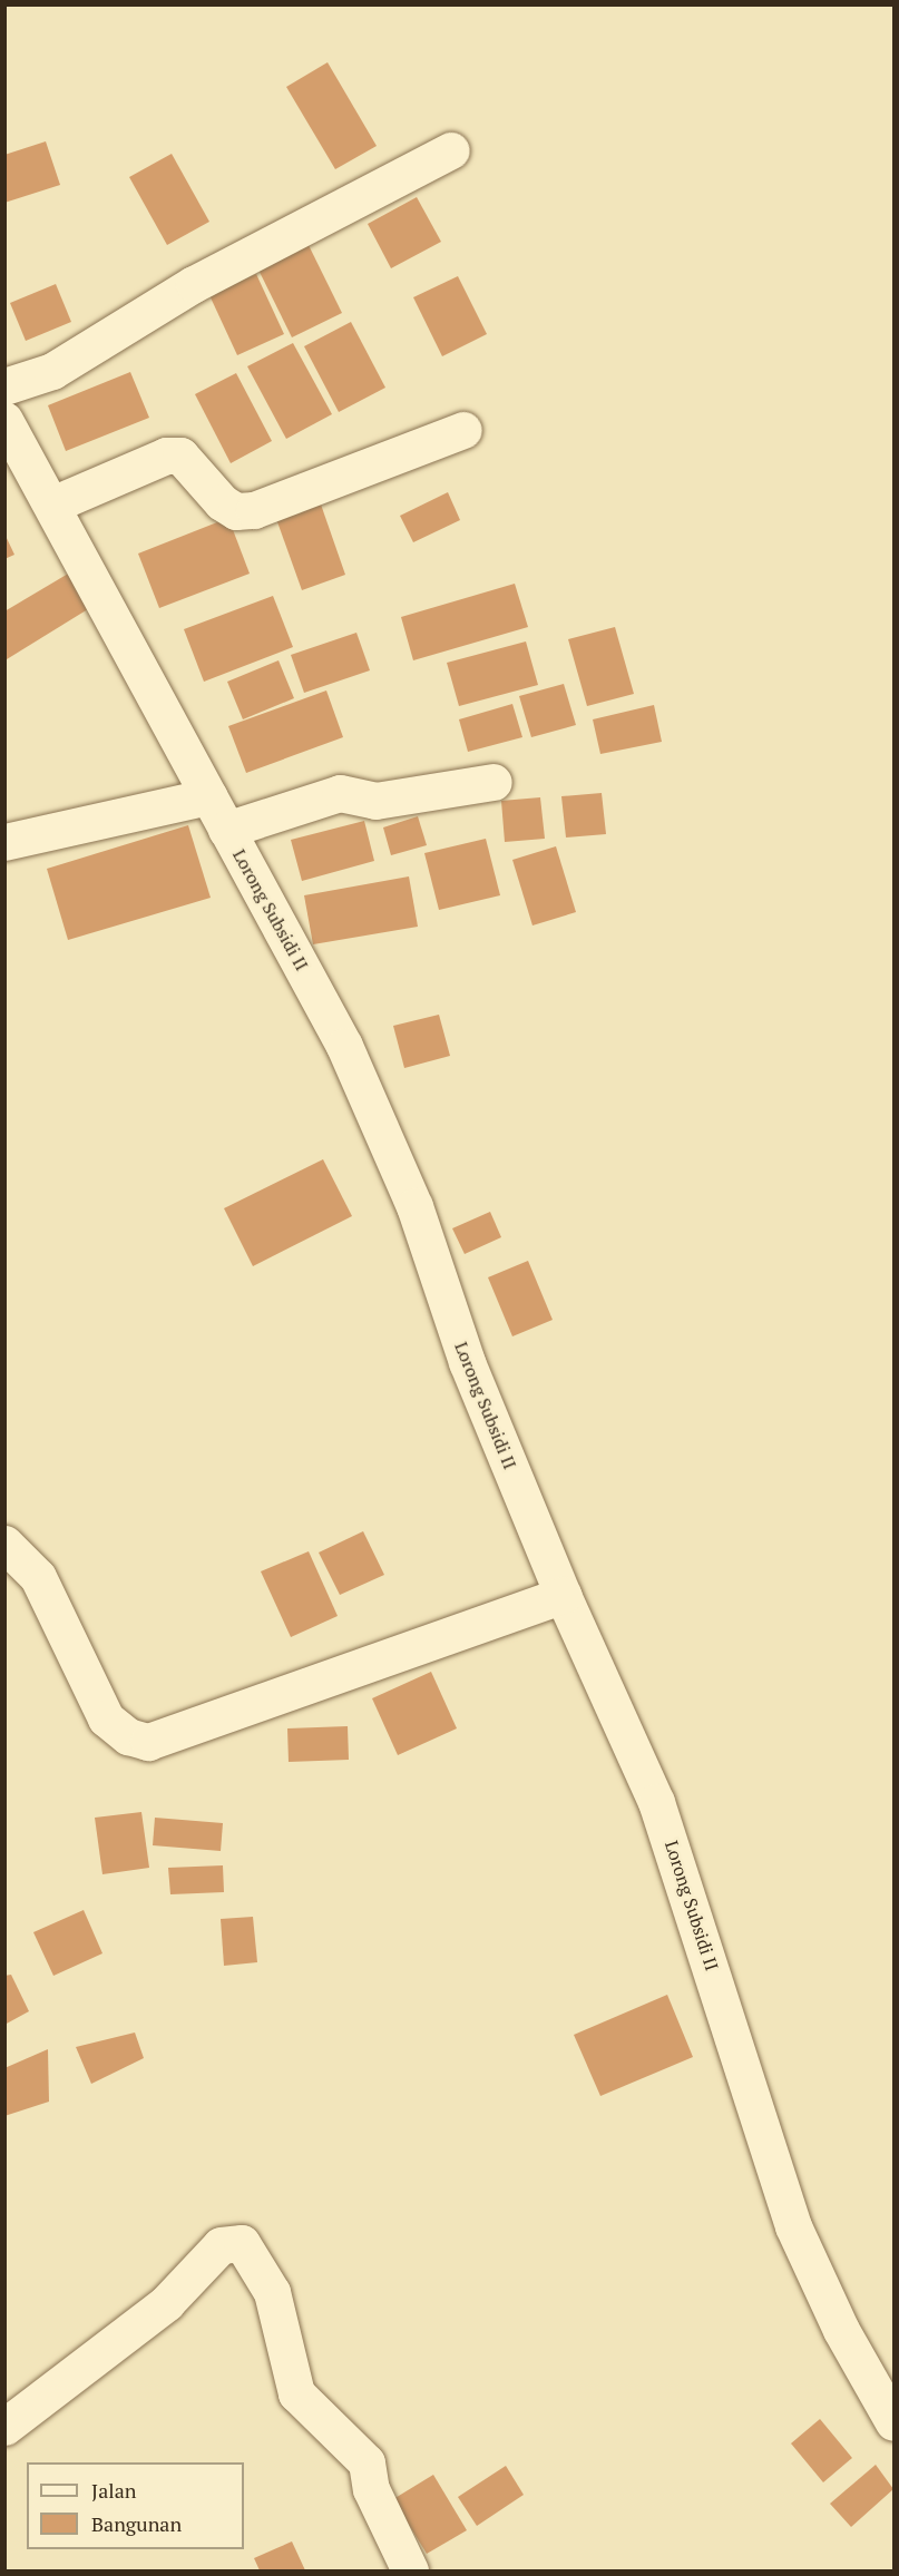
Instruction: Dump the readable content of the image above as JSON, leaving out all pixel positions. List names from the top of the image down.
{
  "streets": {
    "street": ["Lorong Subsidi II"]
  },
  "legend": ["Jalan", "Bangunan"]
}
